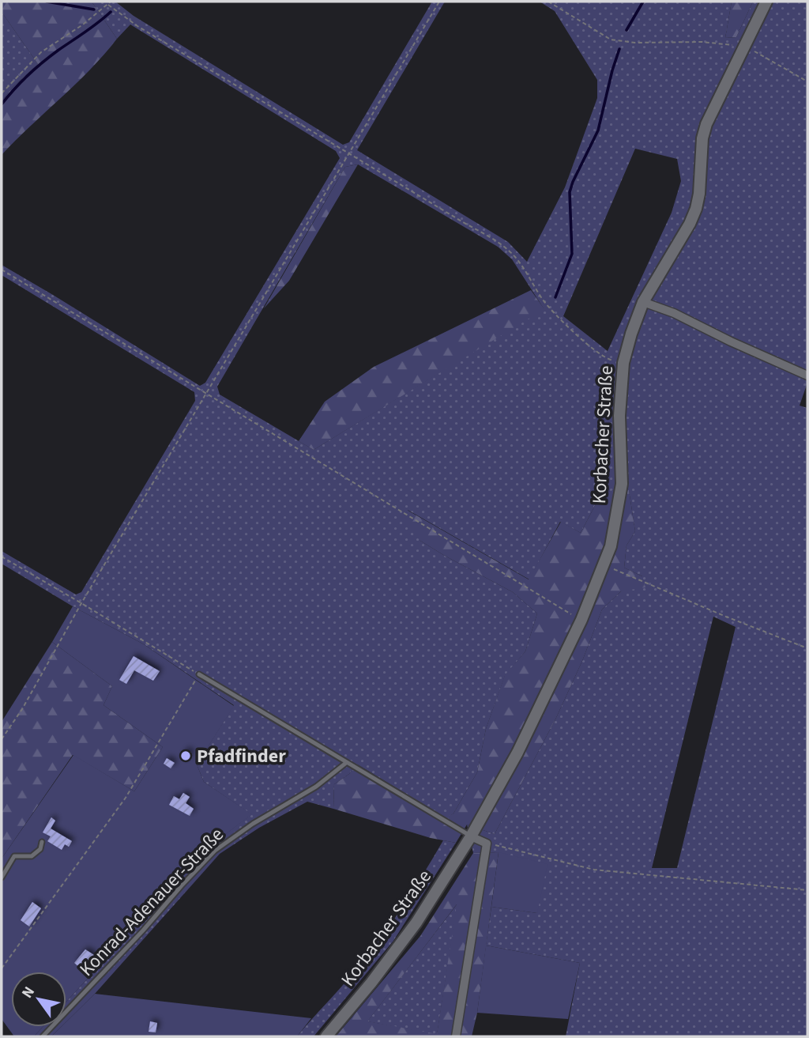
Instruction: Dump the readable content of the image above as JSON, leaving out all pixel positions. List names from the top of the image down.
{
  "streets": {
    "street": ["Korbacher Straße"],
    "lane": ["Konrad-Adenauer-Straße"]
  },
  "places": ["Pfadfinder"],
  "north": "top left"
}
